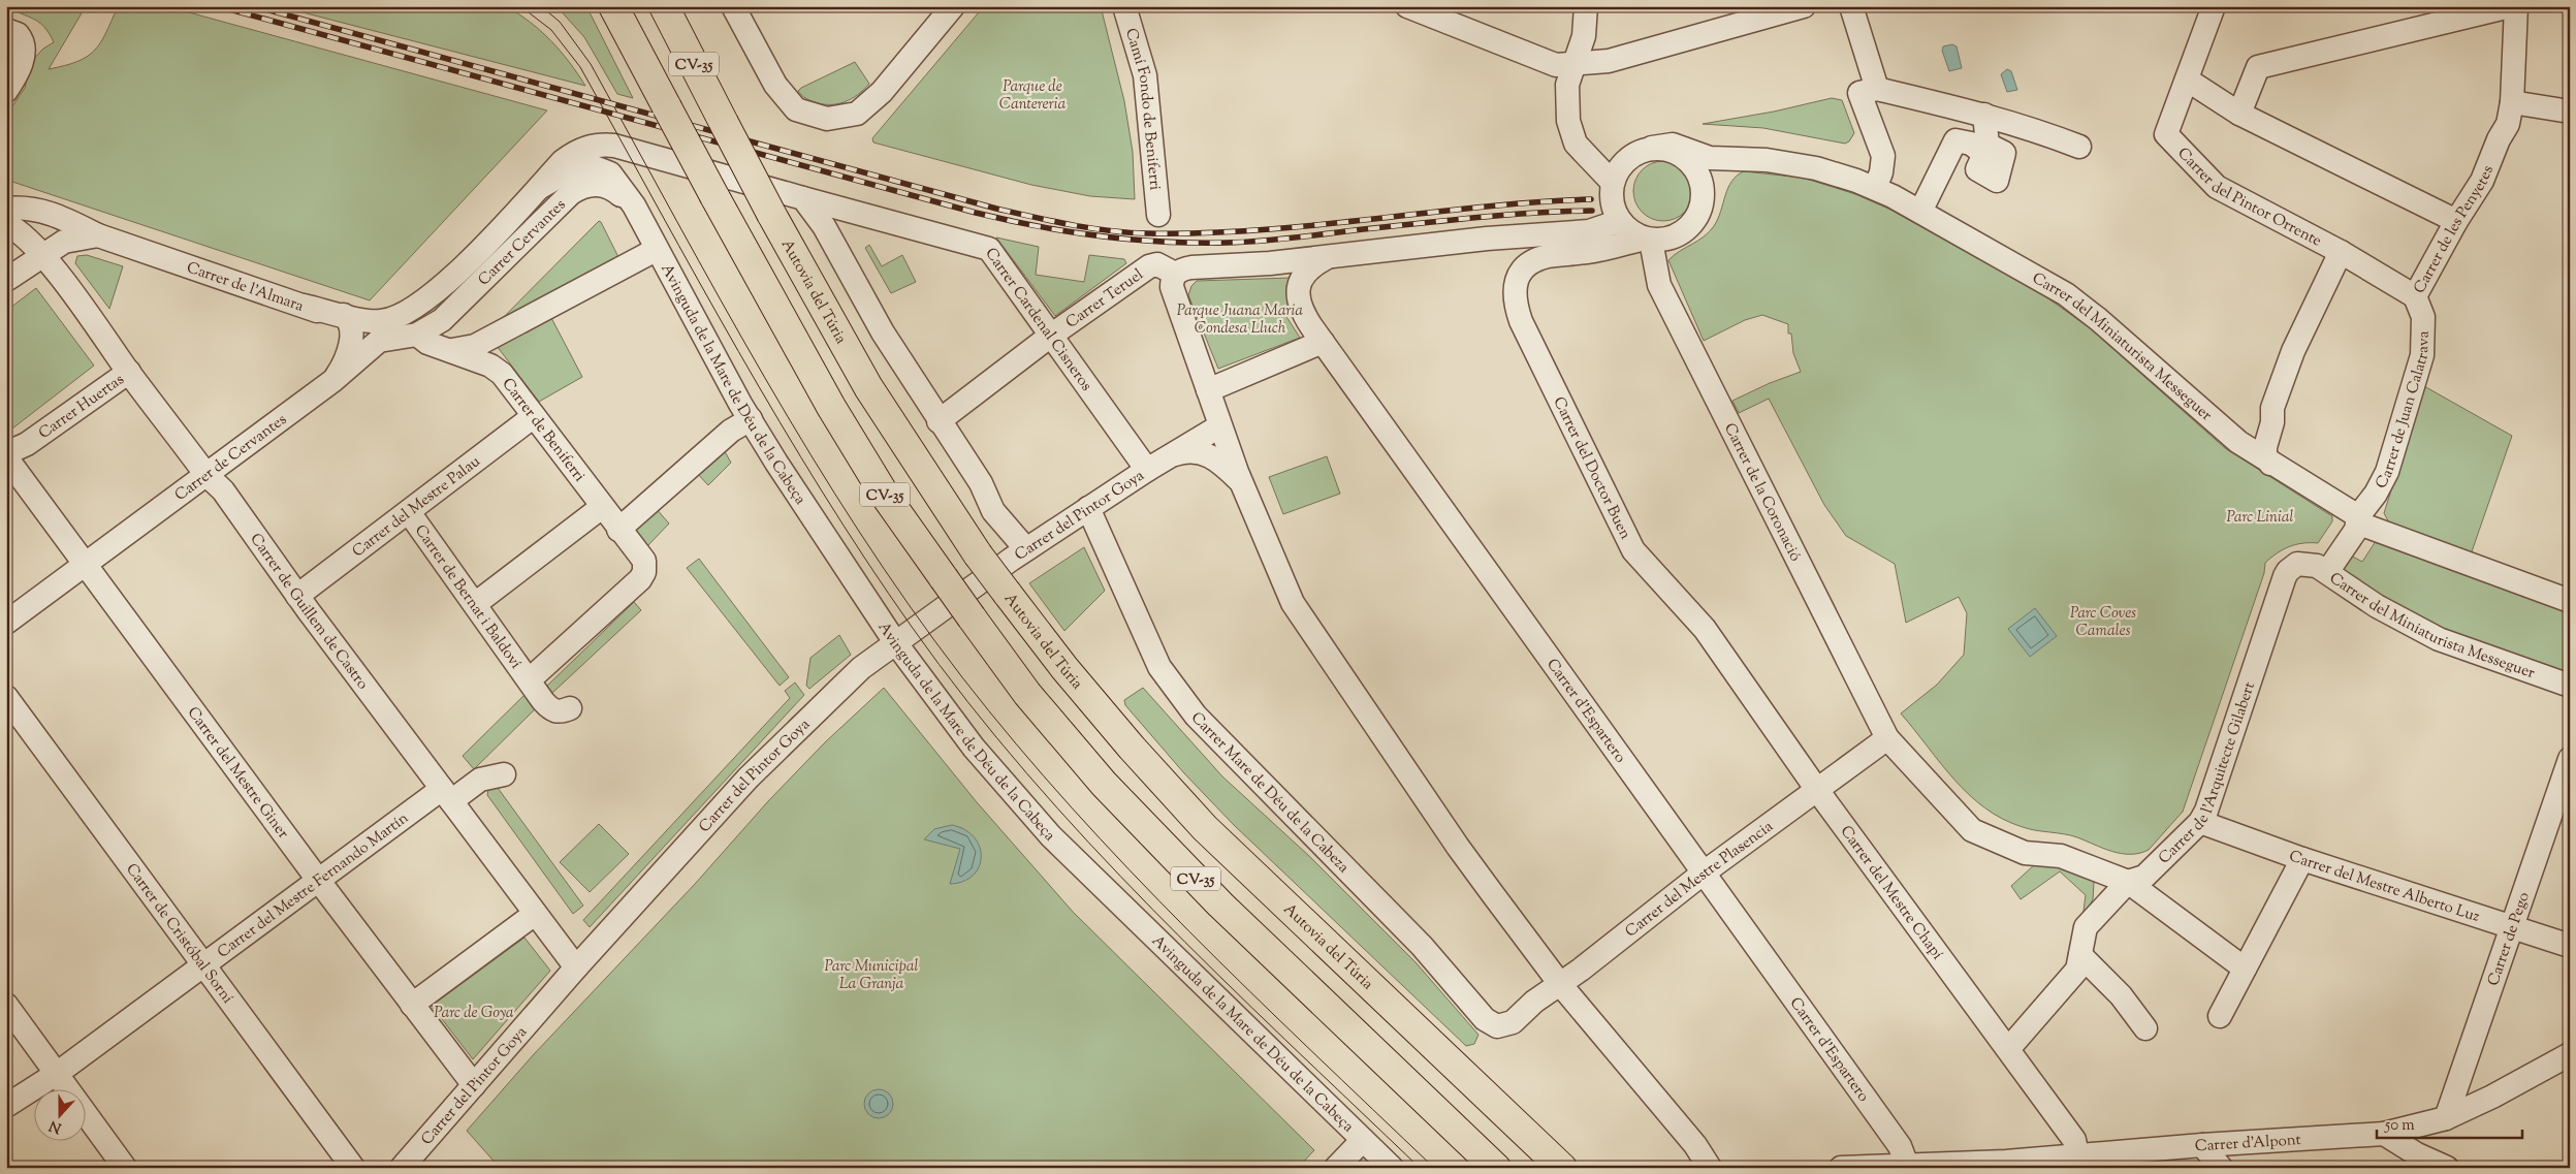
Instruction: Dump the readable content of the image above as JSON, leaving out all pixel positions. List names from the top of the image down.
{
  "streets": {
    "highway": ["CV-35", "Autovia del Túria"],
    "street": [
      "Camí Fondo de Beniferri",
      "Carrer del Pintor Orrente",
      "Carrer de les Penyetes",
      "Carrer Cervantes",
      "Carrer de l'Almara",
      "Carrer Teruel",
      "Carrer Cardenal Cisneros",
      "Carrer del Miniaturista Messeguer",
      "Avinguda de la Mare de Déu de la Cabeça",
      "Carrer Huertas",
      "Carrer de Juan Calatrava",
      "Carrer de Beniferri",
      "Carrer de Cervantes",
      "Carrer del Doctor Buen",
      "Carrer de la Coronació",
      "Carrer del Mestre Palau",
      "Carrer del Pintor Goya",
      "Carrer de Bernat i Baldoví",
      "Carrer de Guillem de Castro",
      "Carrer d'Espartero",
      "Carrer de l'Arquitecte Gilabert",
      "Carrer del Mestre Giner",
      "Carrer Mare de Déu de la Cabeza",
      "Carrer del Mestre Plasencia",
      "Carrer del Mestre Fernando Martín",
      "Carrer del Mestre Alberto Luz",
      "Carrer del Mestre Chapí",
      "Carrer de Cristóbal Sorní",
      "Carrer de Pego",
      "Carrer d'Alpont"
    ]
  },
  "crossings": [
    ["Carrer del Pintor Orrente", "Carrer de les Penyetes"],
    ["Carrer de les Penyetes", "Carrer de Juan Calatrava"],
    ["Carrer Cervantes", "Avinguda de la Mare de Déu de la Cabeça"],
    ["Carrer Cervantes", "Carrer de Beniferri"],
    ["Carrer Cervantes", "Carrer de Cervantes"],
    ["Carrer de l'Almara", "Carrer de Cervantes"],
    ["Carrer de l'Almara", "Carrer de Guillem de Castro"],
    ["Carrer Teruel", "Carrer Cardenal Cisneros"],
    ["Carrer Cardenal Cisneros", "Carrer del Pintor Goya"],
    ["Carrer del Miniaturista Messeguer", "Carrer de Juan Calatrava"],
    ["Carrer del Miniaturista Messeguer", "Carrer del Doctor Buen"],
    ["Carrer del Miniaturista Messeguer", "Carrer de la Coronació"],
    ["Carrer del Miniaturista Messeguer", "Carrer de l'Arquitecte Gilabert"],
    ["Avinguda de la Mare de Déu de la Cabeça", "Carrer del Pintor Goya"],
    ["Carrer Huertas", "Carrer de Guillem de Castro"],
    ["Carrer Huertas", "Carrer del Mestre Giner"],
    ["Carrer de Beniferri", "Carrer de Cervantes"],
    ["Carrer de Beniferri", "Carrer del Mestre Palau"],
    ["Carrer de Beniferri", "Carrer de Bernat i Baldoví"],
    ["Carrer de Cervantes", "Carrer de Guillem de Castro"],
    ["Carrer de Cervantes", "Carrer del Mestre Giner"],
    ["Carrer del Doctor Buen", "Carrer de la Coronació"],
    ["Carrer del Doctor Buen", "Carrer del Mestre Chapí"],
    ["Carrer de la Coronació", "Carrer de l'Arquitecte Gilabert"],
    ["Carrer de la Coronació", "Carrer del Mestre Plasencia"],
    ["Carrer del Mestre Palau", "Carrer de Bernat i Baldoví"],
    ["Carrer del Mestre Palau", "Carrer de Guillem de Castro"],
    ["Carrer del Pintor Goya", "Carrer de Guillem de Castro"],
    ["Carrer del Pintor Goya", "Carrer del Mestre Giner"],
    ["Carrer del Pintor Goya", "Carrer Mare de Déu de la Cabeza"],
    ["Carrer de Guillem de Castro", "Carrer del Mestre Fernando Martín"],
    ["Carrer d'Espartero", "Carrer del Mestre Plasencia"],
    ["Carrer d'Espartero", "Carrer d'Alpont"],
    ["Carrer de l'Arquitecte Gilabert", "Carrer del Mestre Alberto Luz"],
    ["Carrer de l'Arquitecte Gilabert", "Carrer del Mestre Chapí"],
    ["Carrer del Mestre Giner", "Carrer del Mestre Fernando Martín"],
    ["Carrer Mare de Déu de la Cabeza", "Carrer del Mestre Plasencia"],
    ["Carrer del Mestre Plasencia", "Carrer del Mestre Chapí"],
    ["Carrer del Mestre Fernando Martín", "Carrer de Cristóbal Sorní"],
    ["Carrer del Mestre Alberto Luz", "Carrer de Pego"],
    ["Carrer del Mestre Chapí", "Carrer d'Alpont"],
    ["Carrer de Pego", "Carrer d'Alpont"]
  ],
  "parks": [
    "Parque de Cantereria",
    "Parque Juana Maria Condesa Lluch",
    "Parc Linial",
    "Parc Coves Camales",
    "Parc Municipal La Granja",
    "Parc de Goya"
  ],
  "scale_bar": "50 m",
  "north": "bottom"
}
